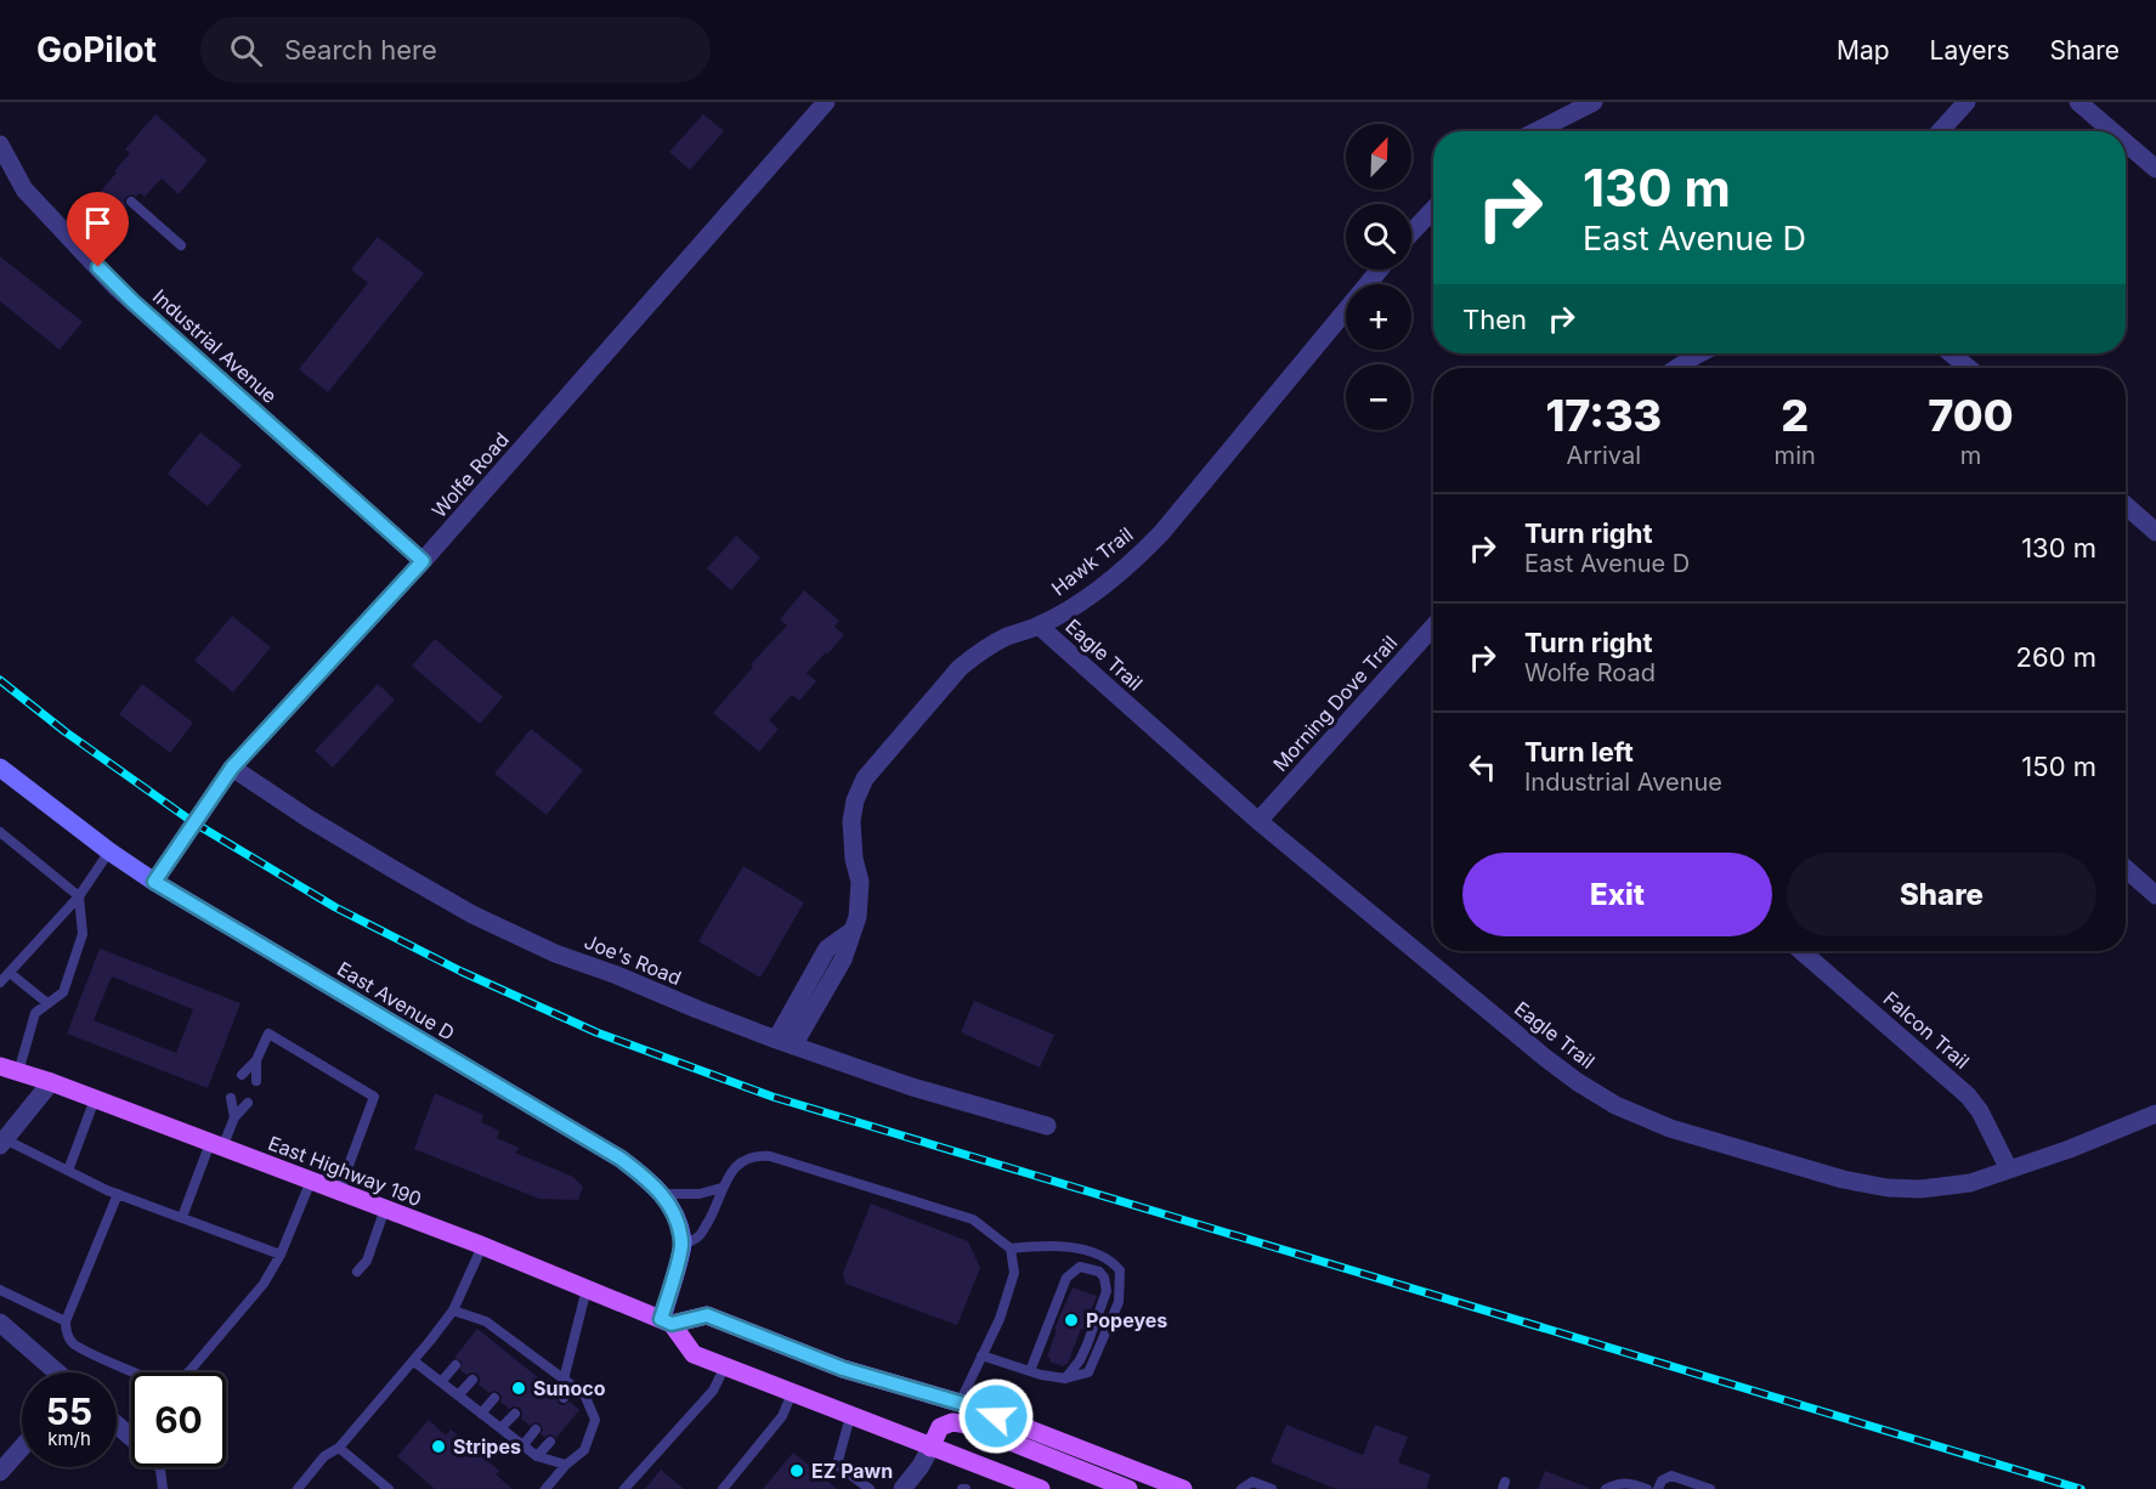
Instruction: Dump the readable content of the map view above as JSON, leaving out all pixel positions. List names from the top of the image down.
{
  "streets": {
    "main road": ["East Avenue D", "East Highway 190"],
    "street": [
      "Industrial Avenue",
      "Wolfe Road",
      "Hawk Trail",
      "Eagle Trail",
      "Morning Dove Trail",
      "Joe's Road",
      "Falcon Trail"
    ]
  },
  "crossings": [
    ["Industrial Avenue", "Wolfe Road"],
    ["Wolfe Road", "Joe's Road"],
    ["Wolfe Road", "East Avenue D"],
    ["Hawk Trail", "Eagle Trail"],
    ["Hawk Trail", "Joe's Road"],
    ["Eagle Trail", "Morning Dove Trail"],
    ["Eagle Trail", "Falcon Trail"]
  ],
  "places": [
    "Popeyes",
    "Sunoco",
    "Stripes",
    "EZ Pawn"
  ],
  "north": "top right",
  "page": {
    "header": "GoPilot",
    "search": "Search here",
    "nav": ["Map", "Layers", "Share"],
    "map_buttons": ["+", "−"],
    "turn": ["130 m", "East Avenue D"],
    "then": "Then",
    "eta": [
      "17:33",
      "Arrival",
      "2",
      "min",
      "700",
      "m"
    ],
    "list": [
      {
        "name": "Turn right",
        "note": "East Avenue D",
        "value": "130 m"
      },
      {
        "name": "Turn right",
        "note": "Wolfe Road",
        "value": "260 m"
      },
      {
        "name": "Turn left",
        "note": "Industrial Avenue",
        "value": "150 m"
      }
    ],
    "buttons": ["Exit", "Share"],
    "speed": "55 km/h",
    "limit": "60"
  }
}
